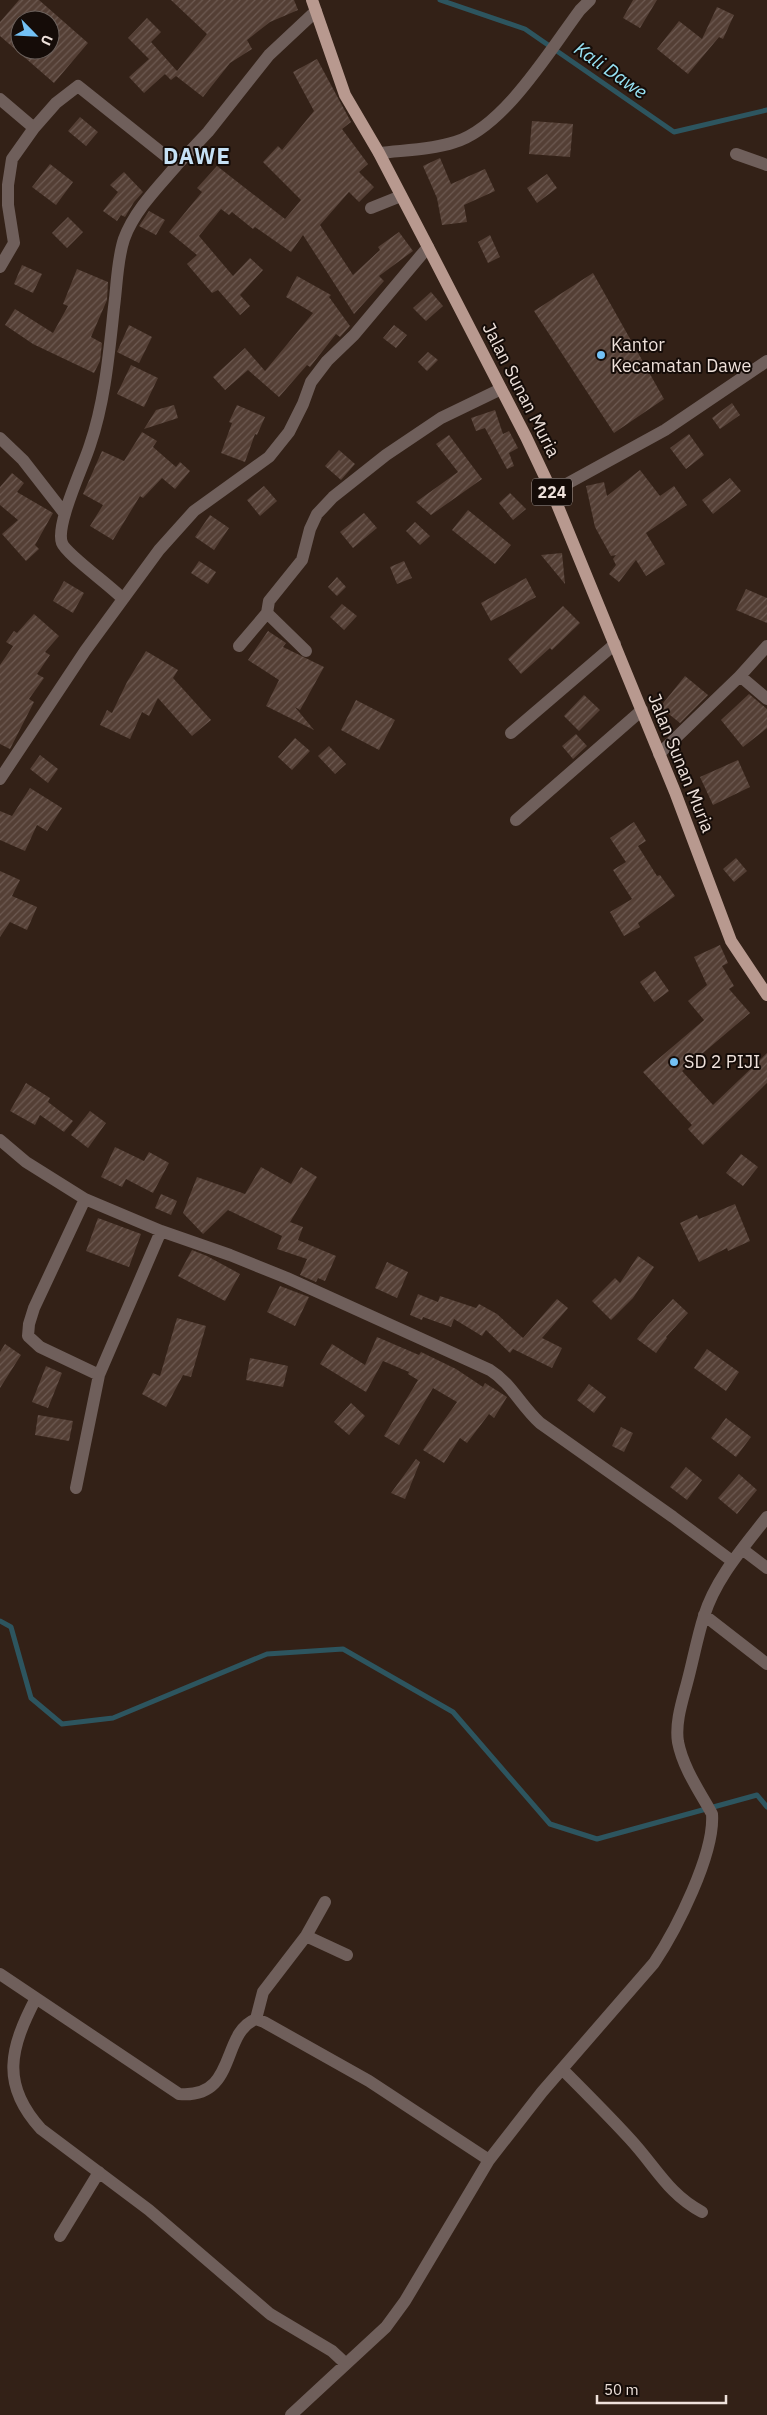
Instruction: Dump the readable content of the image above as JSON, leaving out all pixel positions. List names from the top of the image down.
{
  "streets": {
    "main road": ["Jalan Sunan Muria", "224"]
  },
  "districts": ["DAWE"],
  "water": ["Kali Dawe"],
  "places": ["Kantor Kecamatan Dawe", "SD 2 PIJI"],
  "scale_bar": "50 m",
  "north": "bottom right"
}
